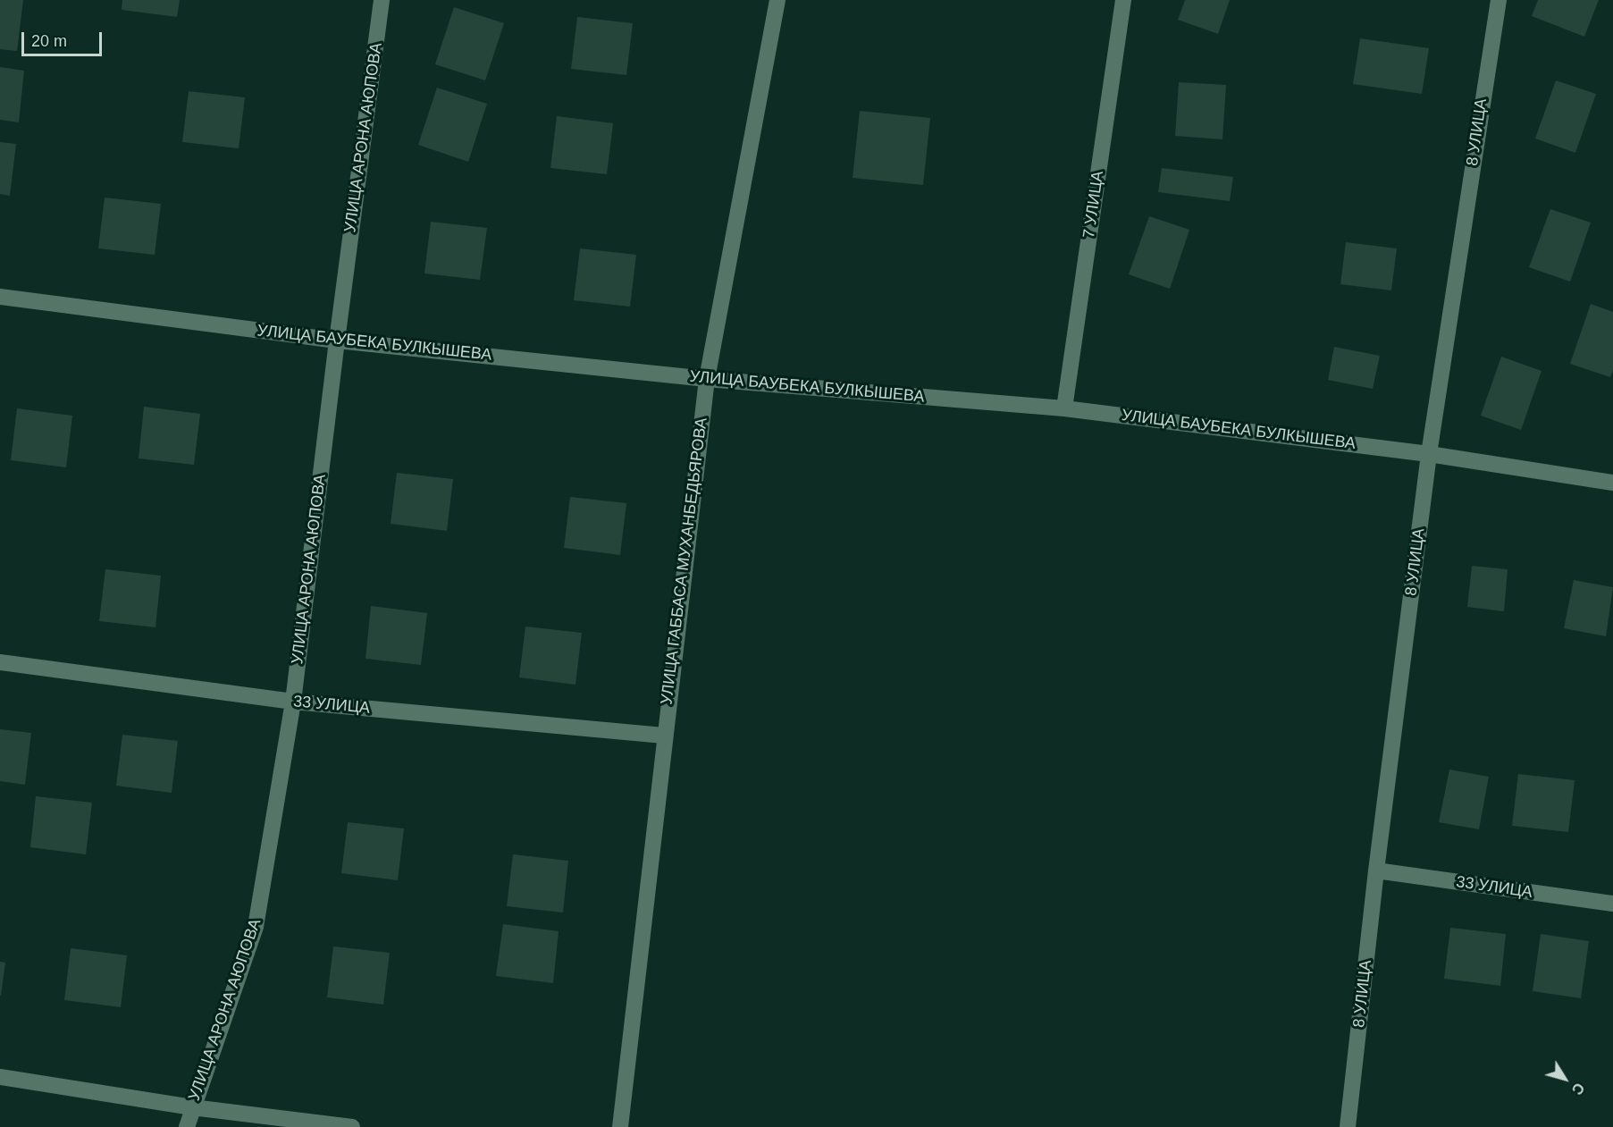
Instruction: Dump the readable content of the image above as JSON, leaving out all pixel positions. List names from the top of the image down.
{
  "streets": {
    "street": [
      "8 УЛИЦА",
      "УЛИЦА АРОНА АЮПОВА",
      "7 УЛИЦА",
      "УЛИЦА БАУБЕКА БУЛКЫШЕВА",
      "УЛИЦА ГАББАСА МУХАНБЕДЬЯРОВА",
      "33 УЛИЦА"
    ]
  },
  "crossings": [
    ["8 УЛИЦА", "УЛИЦА БАУБЕКА БУЛКЫШЕВА"],
    ["8 УЛИЦА", "33 УЛИЦА"],
    ["УЛИЦА АРОНА АЮПОВА", "УЛИЦА БАУБЕКА БУЛКЫШЕВА"],
    ["УЛИЦА АРОНА АЮПОВА", "33 УЛИЦА"],
    ["7 УЛИЦА", "УЛИЦА БАУБЕКА БУЛКЫШЕВА"],
    ["УЛИЦА БАУБЕКА БУЛКЫШЕВА", "УЛИЦА ГАББАСА МУХАНБЕДЬЯРОВА"],
    ["УЛИЦА ГАББАСА МУХАНБЕДЬЯРОВА", "33 УЛИЦА"]
  ],
  "scale_bar": "20 m",
  "north": "bottom right"
}
